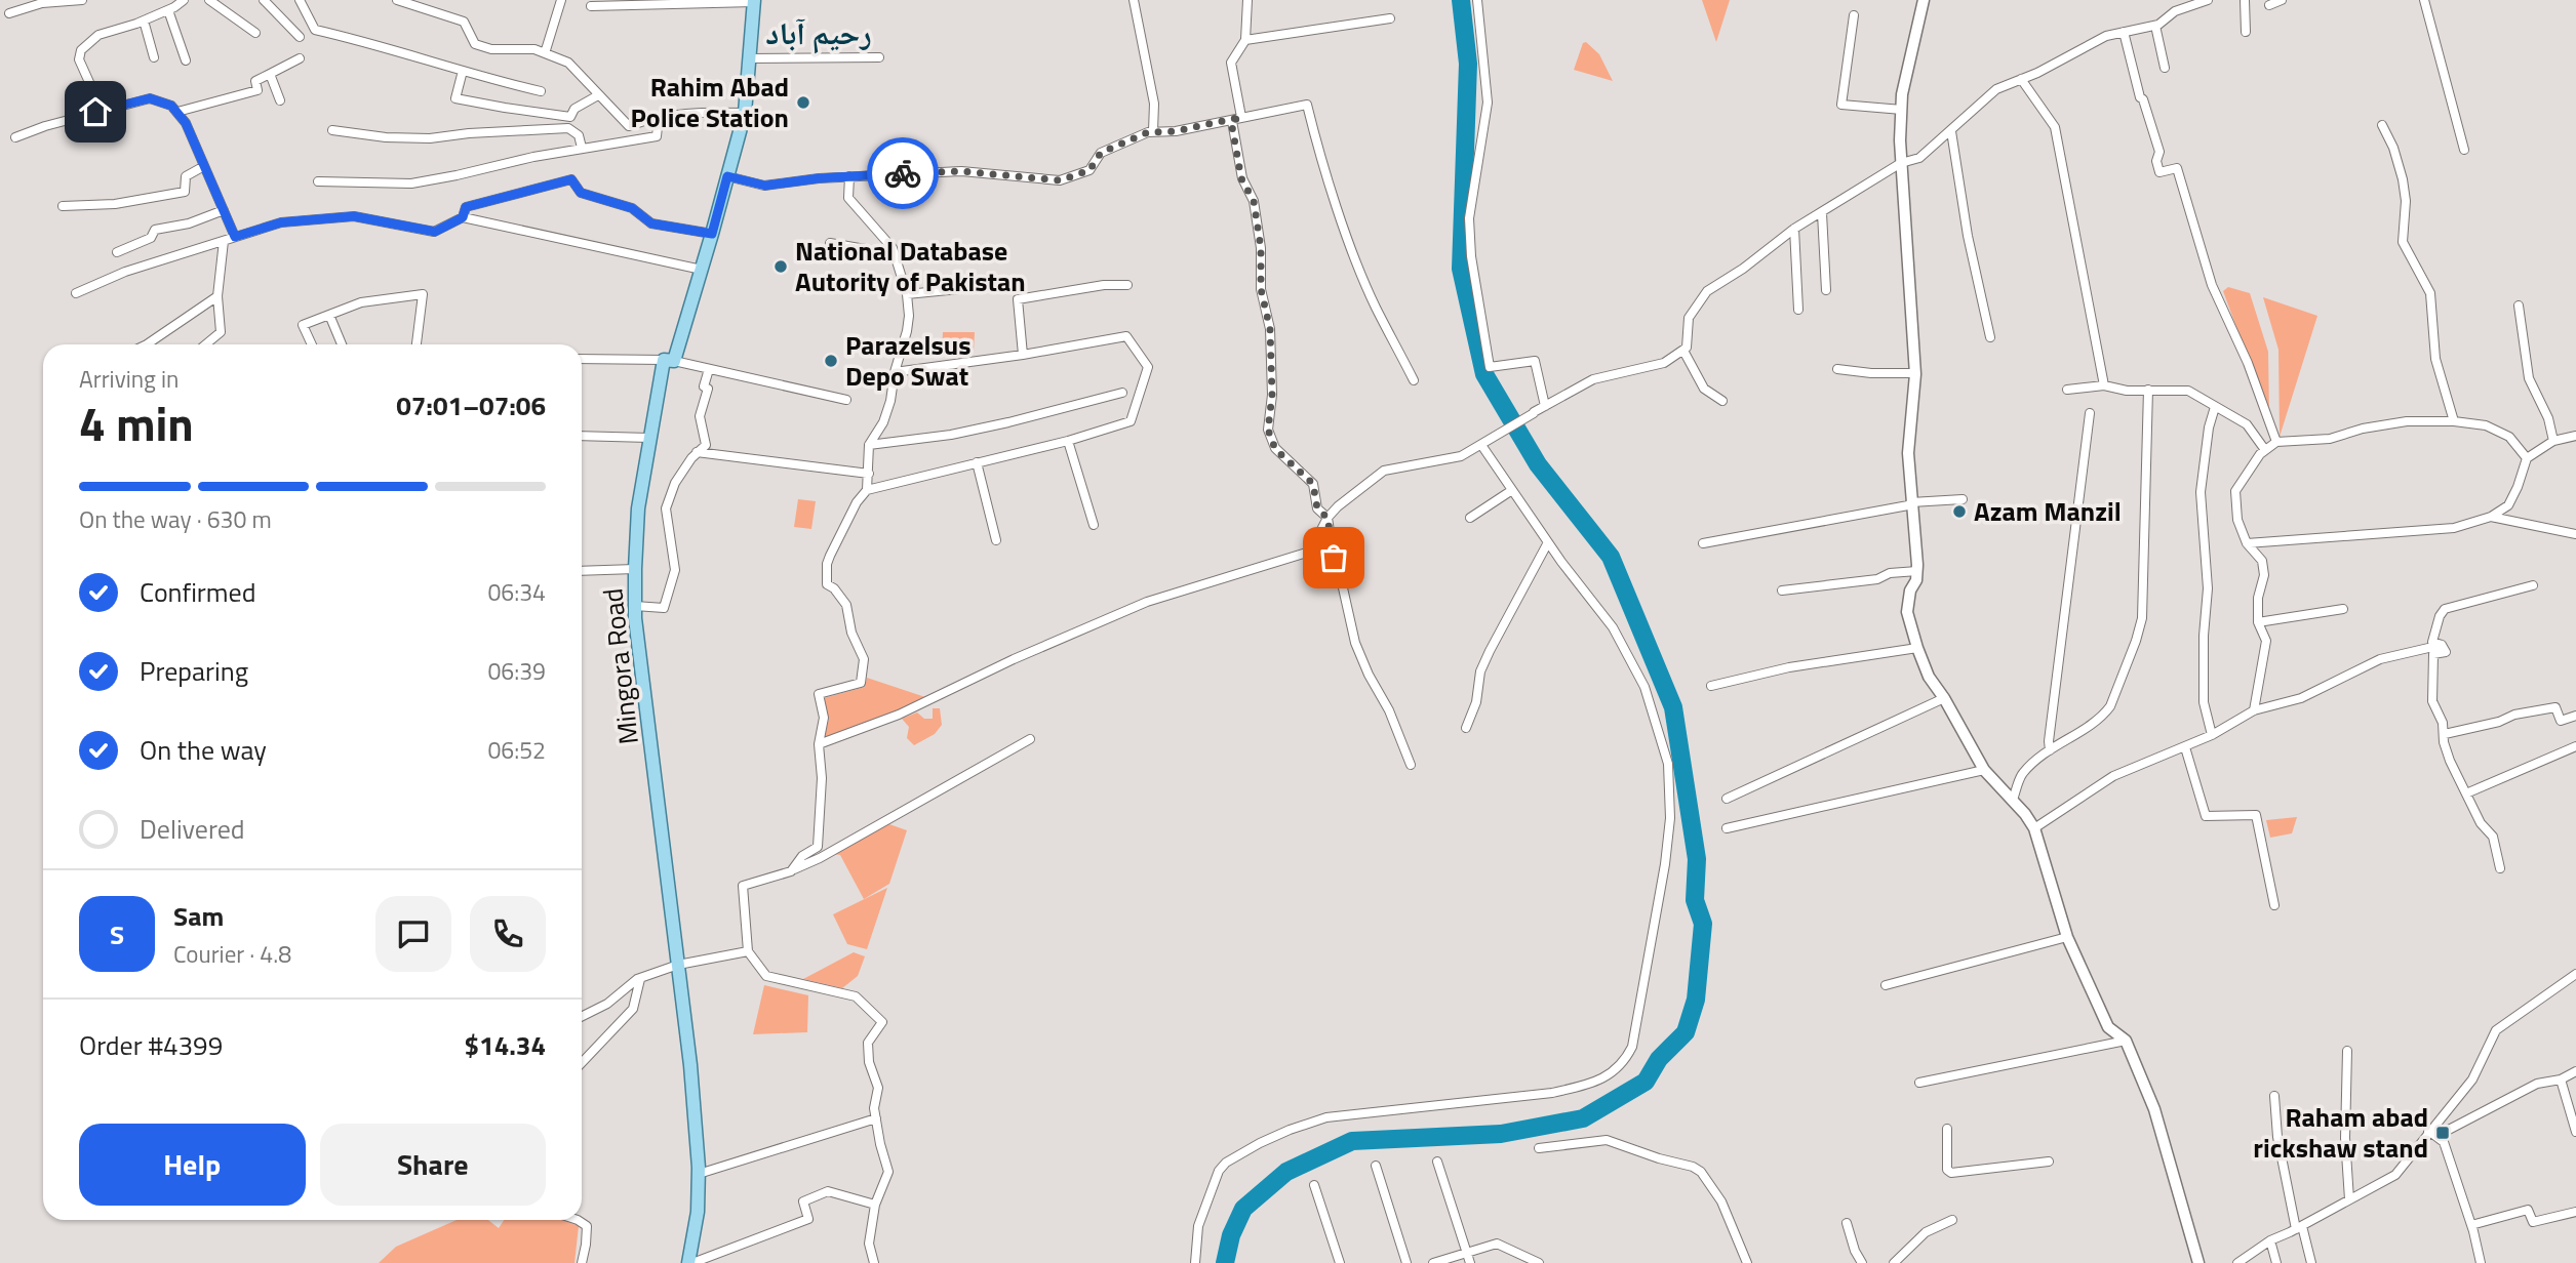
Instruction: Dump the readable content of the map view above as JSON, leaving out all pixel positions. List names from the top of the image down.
{
  "streets": {
    "main road": ["Mingora Road"]
  },
  "districts": ["رحیم آباد"],
  "places": {
    "other": [
      "Rahim Abad Police Station",
      "National Database Autority of Pakistan",
      "Parazelsus Depo Swat",
      "Azam Manzil"
    ],
    "transit": ["Raham abad rickshaw stand"]
  },
  "page": {
    "heading": ["4 min", "Arriving in", "07:01–07:06"],
    "panel": [
      "Sam",
      "Courier · 4.8",
      "Order #4399",
      "$14.34"
    ],
    "bar": "On the way · 630 m",
    "list": [
      ["Confirmed", "06:34"],
      ["Preparing", "06:39"],
      ["On the way", "06:52"],
      "Delivered"
    ],
    "round": "S",
    "buttons": ["Help", "Share"]
  }
}
